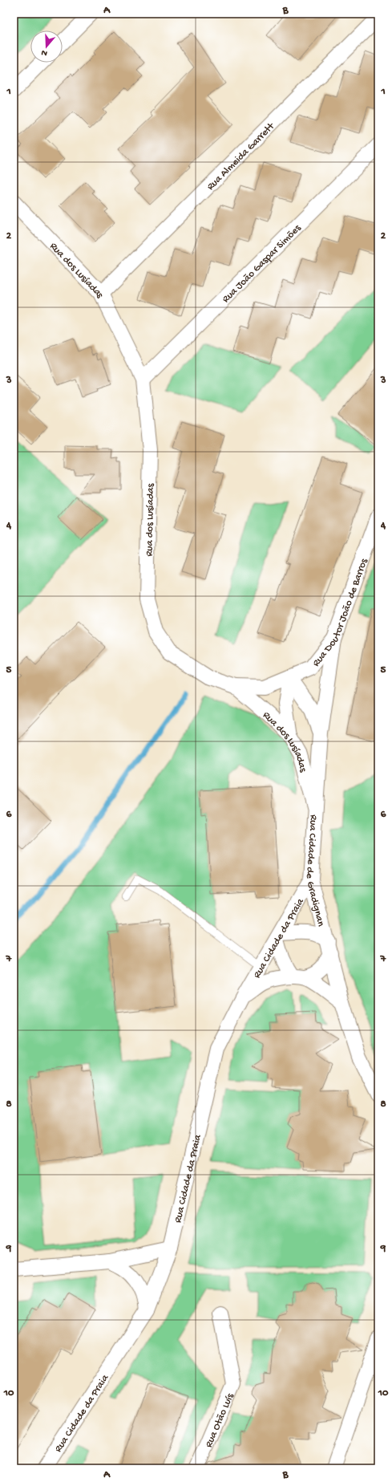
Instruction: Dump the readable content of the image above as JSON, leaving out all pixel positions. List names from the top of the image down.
{
  "streets": {
    "street": [
      "Rua Almeida Garrett",
      "Rua João Gaspar Simões",
      "Rua dos Lusíadas",
      "Rua Doutor João de Barros",
      "Rua Cidade de Gradignan",
      "Rua Cidade da Praia",
      "Rua Otão Luís"
    ]
  },
  "crossings": [
    ["Rua Almeida Garrett", "Rua dos Lusíadas"],
    ["Rua João Gaspar Simões", "Rua dos Lusíadas"],
    ["Rua dos Lusíadas", "Rua Doutor João de Barros"],
    ["Rua dos Lusíadas", "Rua Cidade de Gradignan"],
    ["Rua Doutor João de Barros", "Rua Cidade de Gradignan"],
    ["Rua Cidade de Gradignan", "Rua Cidade da Praia"]
  ],
  "north": "bottom",
  "grid": {
    "columns": ["A", "B"],
    "rows": [
      "1",
      "2",
      "3",
      "4",
      "5",
      "6",
      "7",
      "8",
      "9",
      "10"
    ]
  }
}
